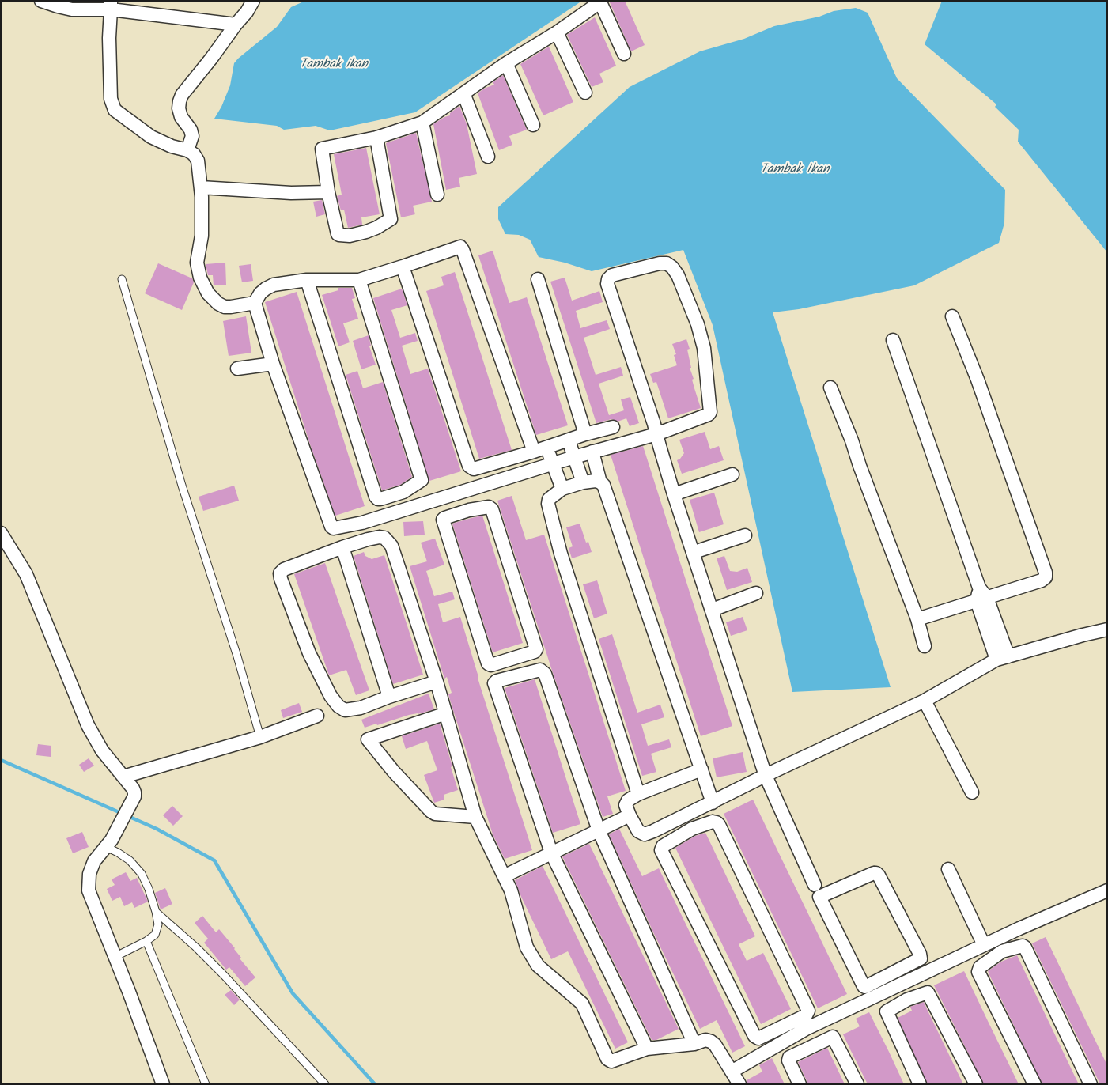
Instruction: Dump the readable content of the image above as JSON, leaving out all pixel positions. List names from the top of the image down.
{
  "water": ["Tambak ikan", "Tambak Ikan"]
}
